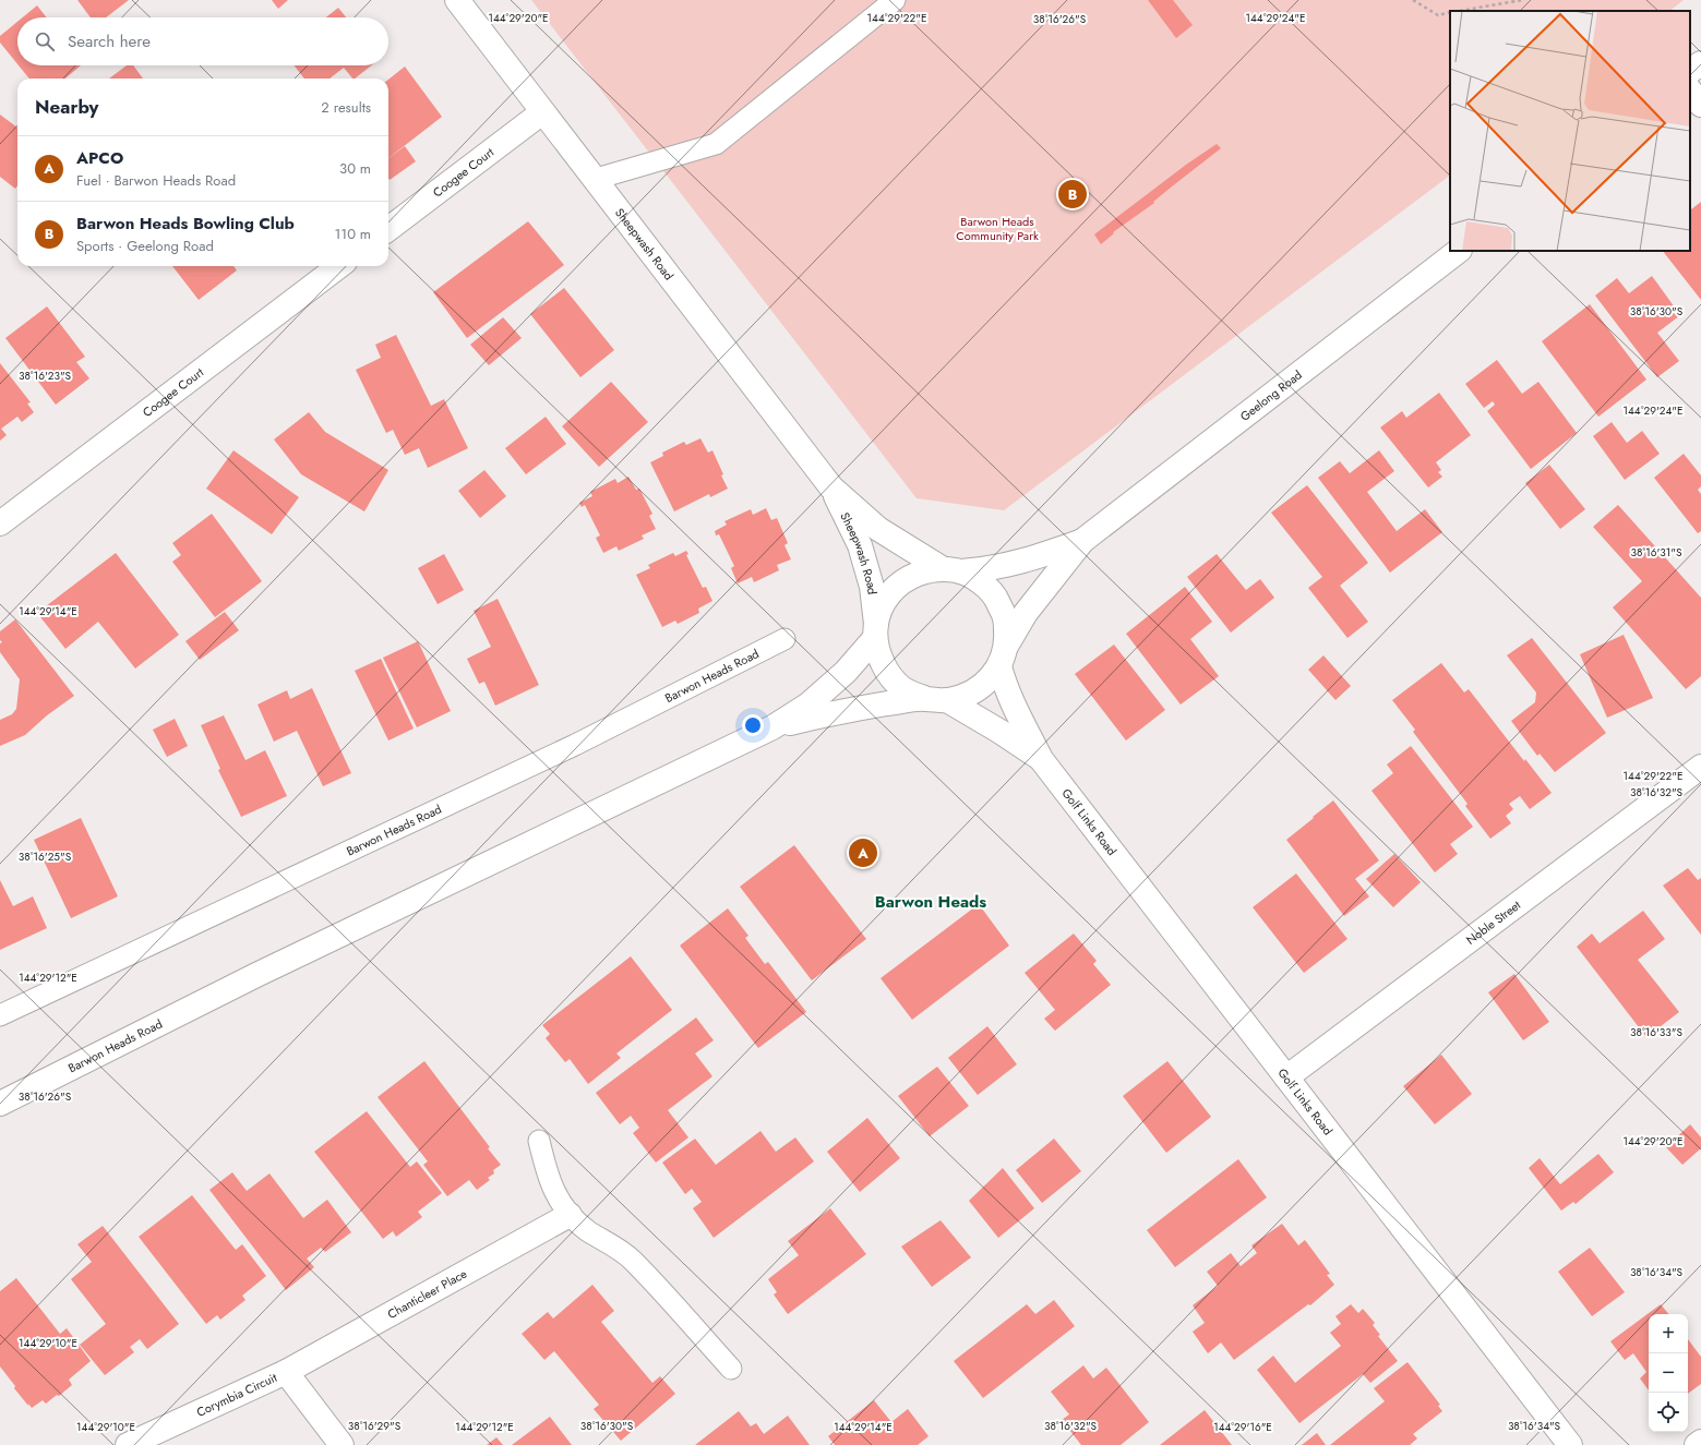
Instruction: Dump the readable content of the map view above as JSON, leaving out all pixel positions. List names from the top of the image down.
{
  "streets": {
    "street": [
      "Coogee Court",
      "Sheepwash Road",
      "Geelong Road",
      "Barwon Heads Road",
      "Golf Links Road",
      "Noble Street",
      "Chanticleer Place",
      "Corymbia Circuit"
    ]
  },
  "crossings": [
    ["Coogee Court", "Sheepwash Road"],
    ["Sheepwash Road", "Geelong Road"],
    ["Sheepwash Road", "Barwon Heads Road"],
    ["Sheepwash Road", "Golf Links Road"],
    ["Geelong Road", "Barwon Heads Road"],
    ["Geelong Road", "Golf Links Road"],
    ["Barwon Heads Road", "Golf Links Road"],
    ["Golf Links Road", "Noble Street"],
    ["Chanticleer Place", "Corymbia Circuit"]
  ],
  "districts": ["Barwon Heads"],
  "parks": ["Barwon Heads Community Park"],
  "page": {
    "search": "Search here",
    "heading": ["Nearby", "2 results"],
    "list": [
      {
        "mark": "A",
        "name": "APCO",
        "note": "Fuel · Barwon Heads Road",
        "value": "30 m"
      },
      {
        "mark": "B",
        "name": "Barwon Heads Bowling Club",
        "note": "Sports · Geelong Road",
        "value": "110 m"
      }
    ],
    "pins": ["B", "A"],
    "map_buttons": ["+", "−"]
  },
  "coordinates": [
    "144°29'20\"E",
    "144°29'22\"E",
    "144°29'24\"E",
    "38°16'26\"S",
    "38°16'30\"S",
    "38°16'23\"S",
    "38°16'31\"S",
    "144°29'14\"E",
    "38°16'32\"S",
    "38°16'25\"S",
    "144°29'12\"E",
    "38°16'33\"S",
    "38°16'34\"S",
    "144°29'10\"E",
    "38°16'29\"S",
    "144°29'16\"E"
  ]
}
